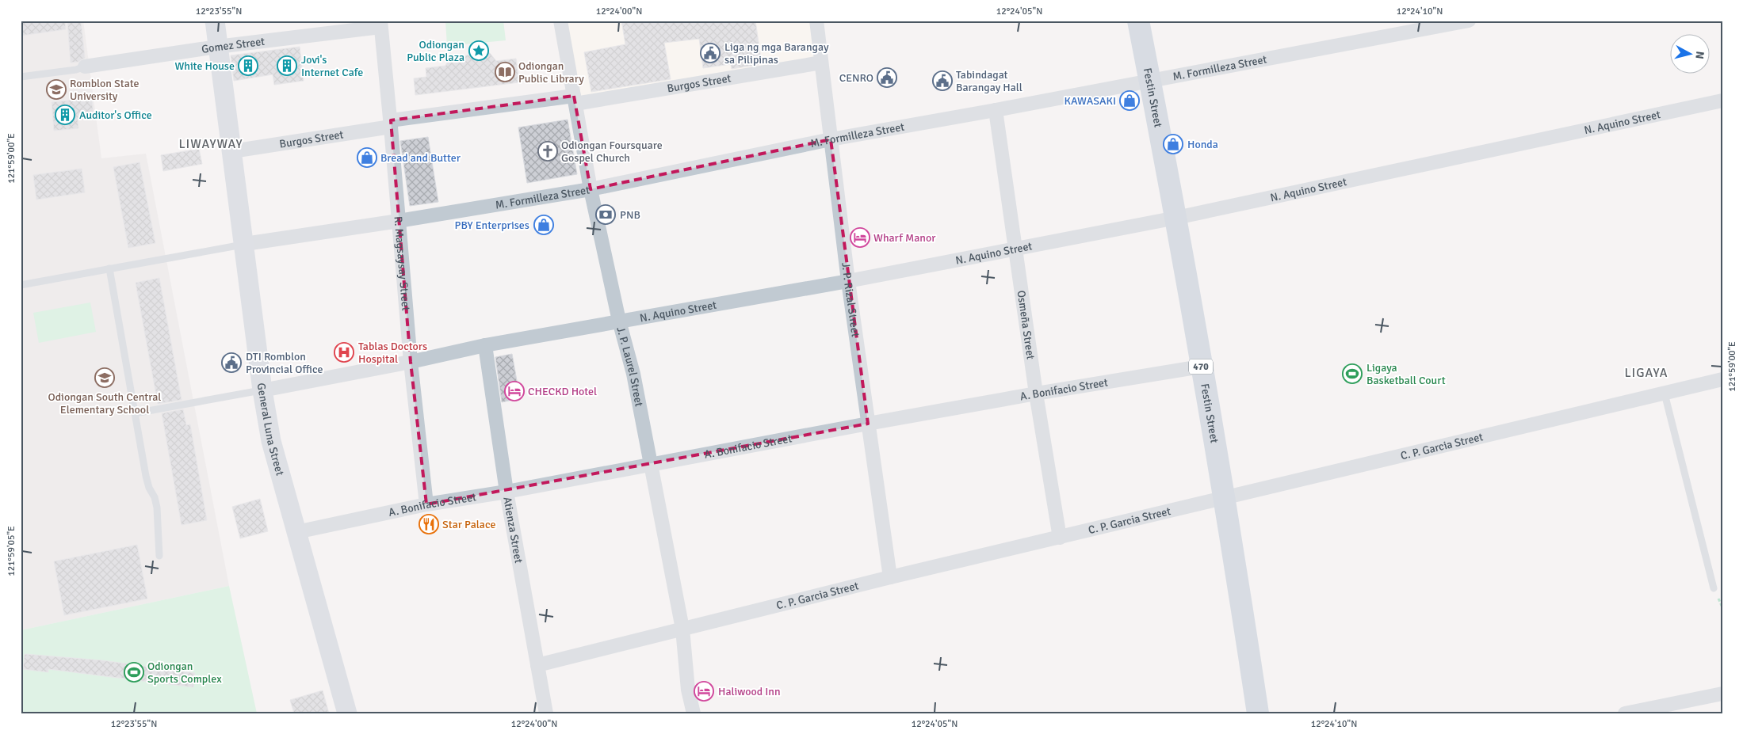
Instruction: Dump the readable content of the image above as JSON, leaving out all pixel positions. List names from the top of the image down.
{
  "streets": {
    "main road": ["Festin Street", "470", "General Luna Street"],
    "street": [
      "Gomez Street",
      "M. Formilleza Street",
      "Burgos Street",
      "N. Aquino Street",
      "R. Magsaysay Street",
      "J. P. Rizal Street",
      "Osmeña Street",
      "J. P. Laurel Street",
      "A. Bonifacio Street",
      "C. P. Garcia Street",
      "Atienza Street"
    ]
  },
  "crossings": [
    ["Gomez Street", "R. Magsaysay Street"],
    ["Gomez Street", "General Luna Street"],
    ["M. Formilleza Street", "Festin Street"],
    ["M. Formilleza Street", "R. Magsaysay Street"],
    ["M. Formilleza Street", "J. P. Rizal Street"],
    ["M. Formilleza Street", "Osmeña Street"],
    ["M. Formilleza Street", "J. P. Laurel Street"],
    ["M. Formilleza Street", "General Luna Street"],
    ["Burgos Street", "R. Magsaysay Street"],
    ["Burgos Street", "J. P. Rizal Street"],
    ["Burgos Street", "J. P. Laurel Street"],
    ["Burgos Street", "General Luna Street"],
    ["Festin Street", "N. Aquino Street"],
    ["Festin Street", "A. Bonifacio Street"],
    ["Festin Street", "C. P. Garcia Street"],
    ["N. Aquino Street", "R. Magsaysay Street"],
    ["N. Aquino Street", "J. P. Rizal Street"],
    ["N. Aquino Street", "Osmeña Street"],
    ["N. Aquino Street", "J. P. Laurel Street"],
    ["N. Aquino Street", "General Luna Street"],
    ["N. Aquino Street", "Atienza Street"],
    ["R. Magsaysay Street", "A. Bonifacio Street"],
    ["J. P. Rizal Street", "A. Bonifacio Street"],
    ["J. P. Rizal Street", "C. P. Garcia Street"],
    ["Osmeña Street", "A. Bonifacio Street"],
    ["Osmeña Street", "C. P. Garcia Street"],
    ["J. P. Laurel Street", "A. Bonifacio Street"],
    ["J. P. Laurel Street", "C. P. Garcia Street"],
    ["A. Bonifacio Street", "General Luna Street"],
    ["A. Bonifacio Street", "Atienza Street"],
    ["C. P. Garcia Street", "Atienza Street"]
  ],
  "districts": ["LIWAYWAY", "LIGAYA"],
  "places": {
    "place": ["Odiongan Public Plaza"],
    "public building": [
      "Liga ng mga Barangay sa Pilipinas",
      "CENRO",
      "Tabindagat Barangay Hall",
      "DTI Romblon Provincial Office"
    ],
    "building": ["White House", "Jovi's Internet Cafe", "Auditor's Office"],
    "library": ["Odiongan Public Library"],
    "school or university": ["Romblon State University", "Odiongan South Central Elementary School"],
    "shop": [
      "KAWASAKI",
      "Honda",
      "Bread and Butter",
      "PBY Enterprises"
    ],
    "church": ["Odiongan Foursquare Gospel Church"],
    "bank": ["PNB"],
    "hotel": ["Wharf Manor", "CHECKD Hotel", "Haliwood Inn"],
    "hospital": ["Tablas Doctors Hospital"],
    "sports": ["Ligaya Basketball Court", "Odiongan Sports Complex"],
    "restaurant": ["Star Palace"]
  },
  "north": "right",
  "coordinates": [
    "12°23'55\"N",
    "12°24'00\"N",
    "12°24'05\"N",
    "12°24'10\"N",
    "121°59'00\"E",
    "121°59'05\"E"
  ]
}
